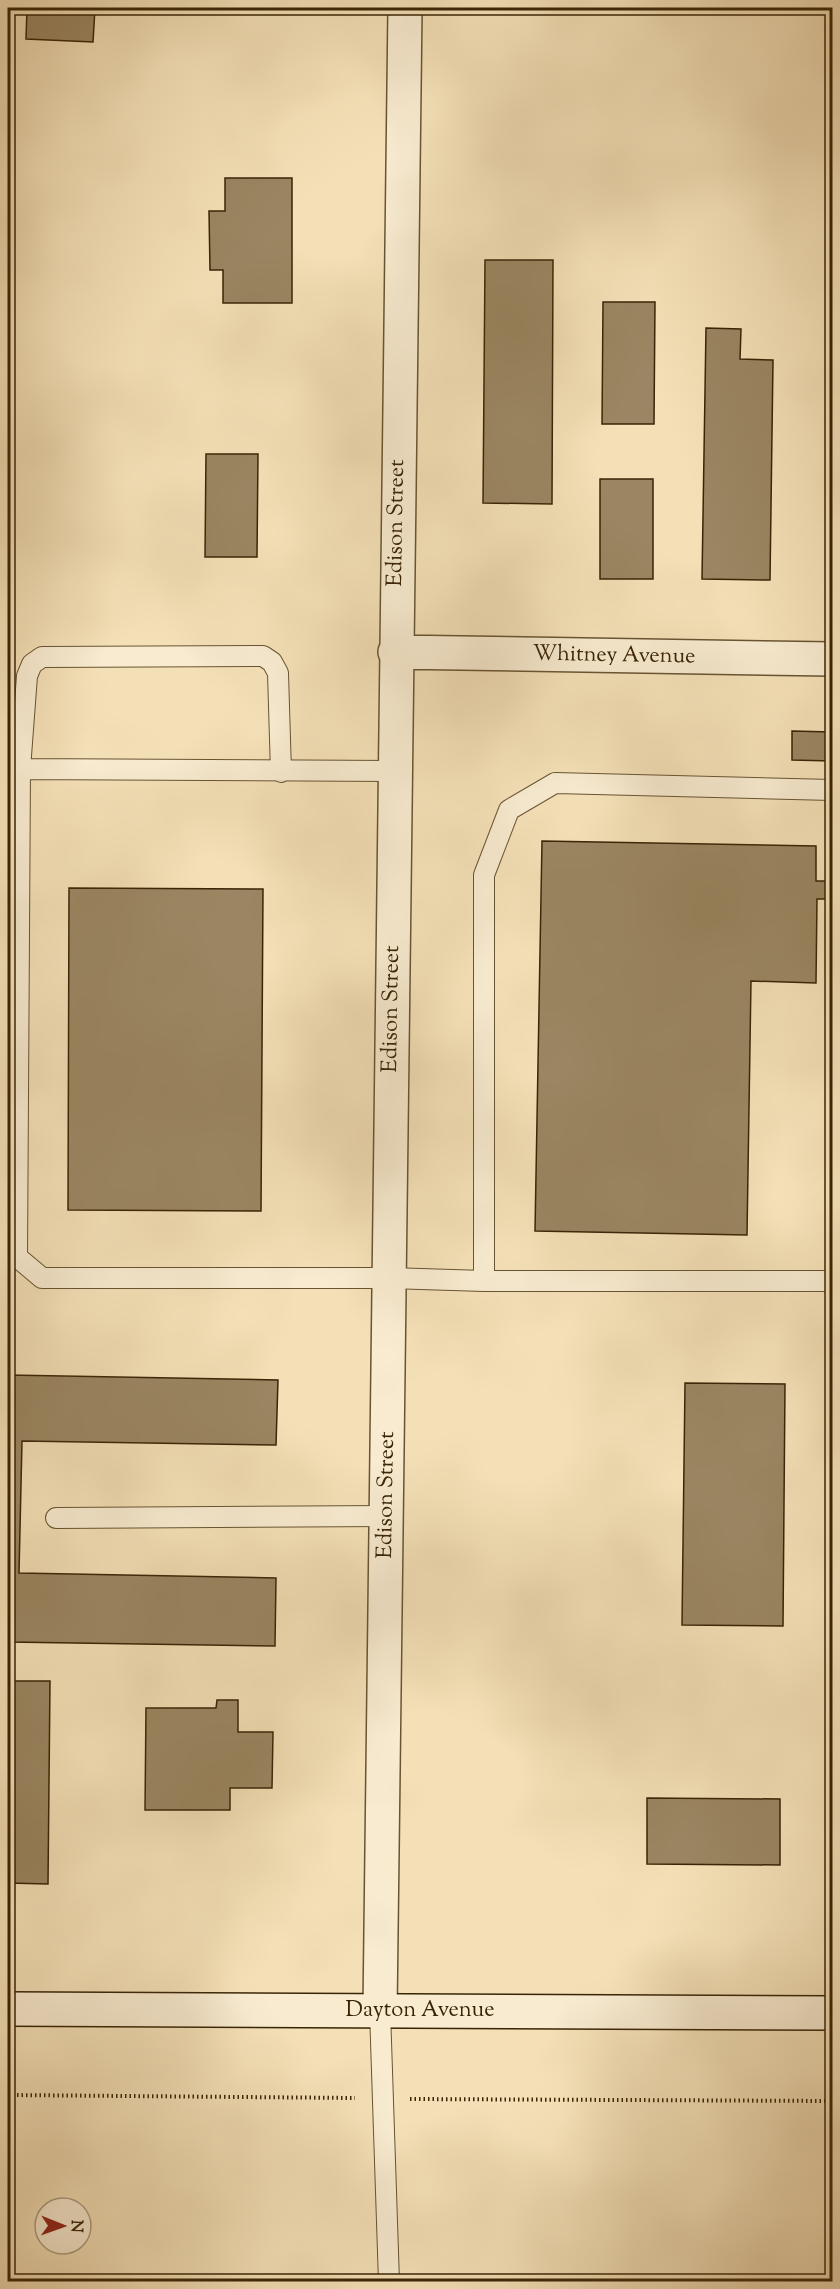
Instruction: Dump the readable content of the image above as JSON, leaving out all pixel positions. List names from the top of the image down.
{
  "streets": {
    "street": ["Edison Street", "Whitney Avenue", "Dayton Avenue"]
  },
  "crossings": [
    ["Edison Street", "Whitney Avenue"],
    ["Edison Street", "Dayton Avenue"]
  ],
  "north": "right"
}
